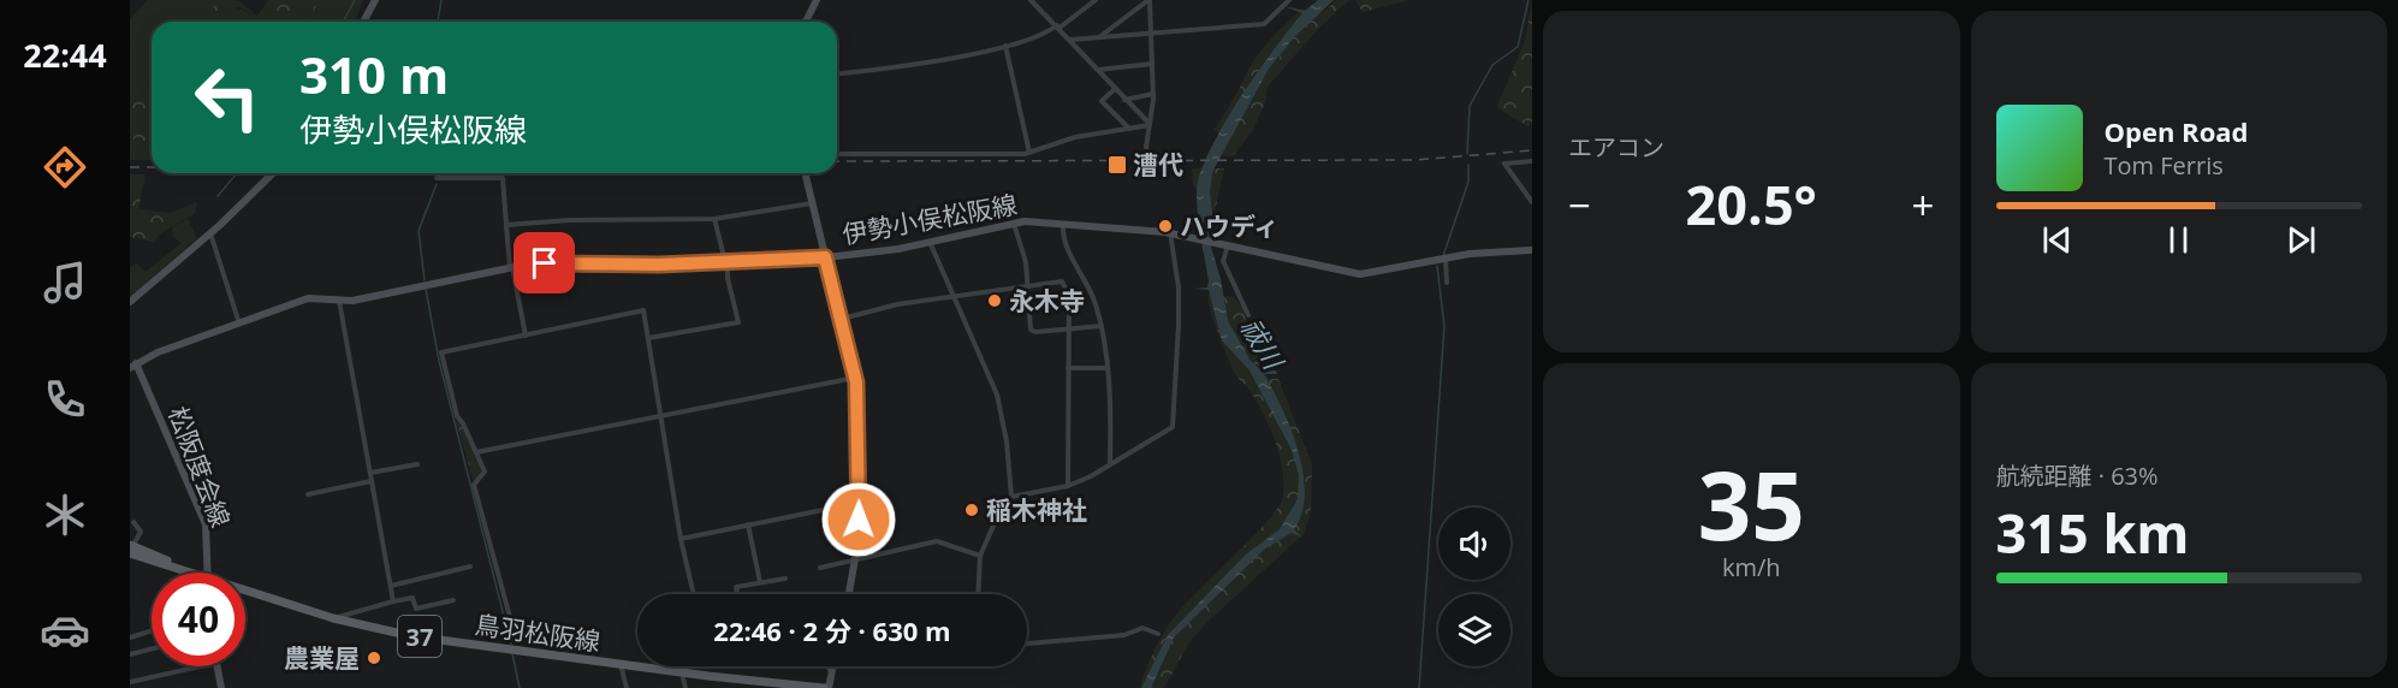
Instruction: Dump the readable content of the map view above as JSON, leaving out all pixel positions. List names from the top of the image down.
{
  "streets": {
    "main road": [
      "伊勢小俣松阪線",
      "松阪度会線",
      "鳥羽松阪線",
      "37"
    ]
  },
  "crossings": [
    ["伊勢小俣松阪線", "松阪度会線"]
  ],
  "water": ["祓川"],
  "places": {
    "transit": ["漕代"],
    "other": [
      "ハウディ",
      "永木寺",
      "稲木神社",
      "農業屋"
    ]
  },
  "page": {
    "tabs": "22:44",
    "tile": [
      "エアコン",
      ["35", "km/h"],
      ["航続距離 · 63%", "315 km"]
    ],
    "turn": ["310 m", "伊勢小俣松阪線"],
    "song": ["Open Road", "Tom Ferris"],
    "heat": ["−", "20.5°", "+"],
    "limit": "40",
    "trip": "22:46 · 2 分 · 630 m"
  }
}
